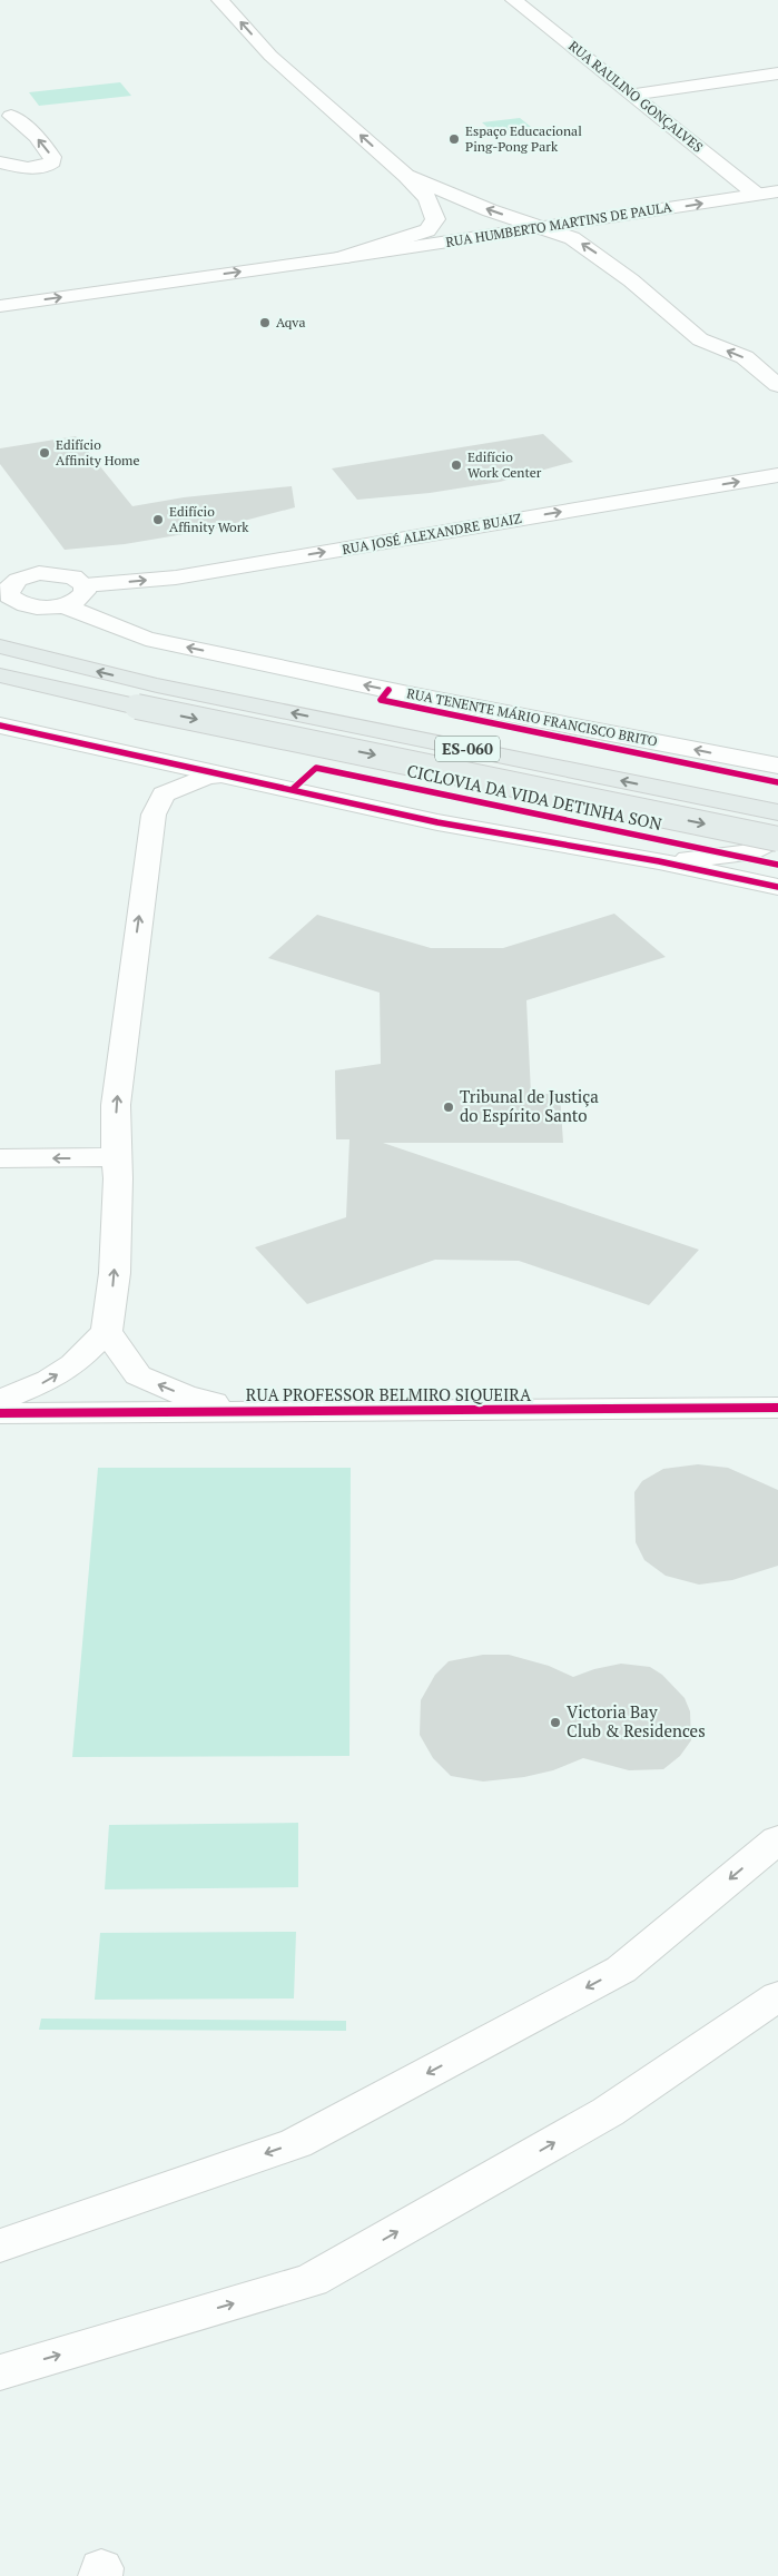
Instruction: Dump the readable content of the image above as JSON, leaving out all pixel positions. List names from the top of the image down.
{
  "streets": {
    "main road": ["ES-060"],
    "street": [
      "RUA RAULINO GONÇALVES",
      "RUA HUMBERTO MARTINS DE PAULA",
      "RUA JOSÉ ALEXANDRE BUAIZ",
      "RUA TENENTE MÁRIO FRANCISCO BRITO",
      "RUA PROFESSOR BELMIRO SIQUEIRA"
    ],
    "cycle path": ["CICLOVIA DA VIDA DETINHA SON"]
  },
  "crossings": [
    ["RUA RAULINO GONÇALVES", "RUA HUMBERTO MARTINS DE PAULA"]
  ],
  "places": [
    "Espaço Educacional Ping-Pong Park",
    "Aqva",
    "Edifício Affinity Home",
    "Edifício Work Center",
    "Edifício Affinity Work",
    "Tribunal de Justiça do Espírito Santo",
    "Victoria Bay Club & Residences"
  ]
}
